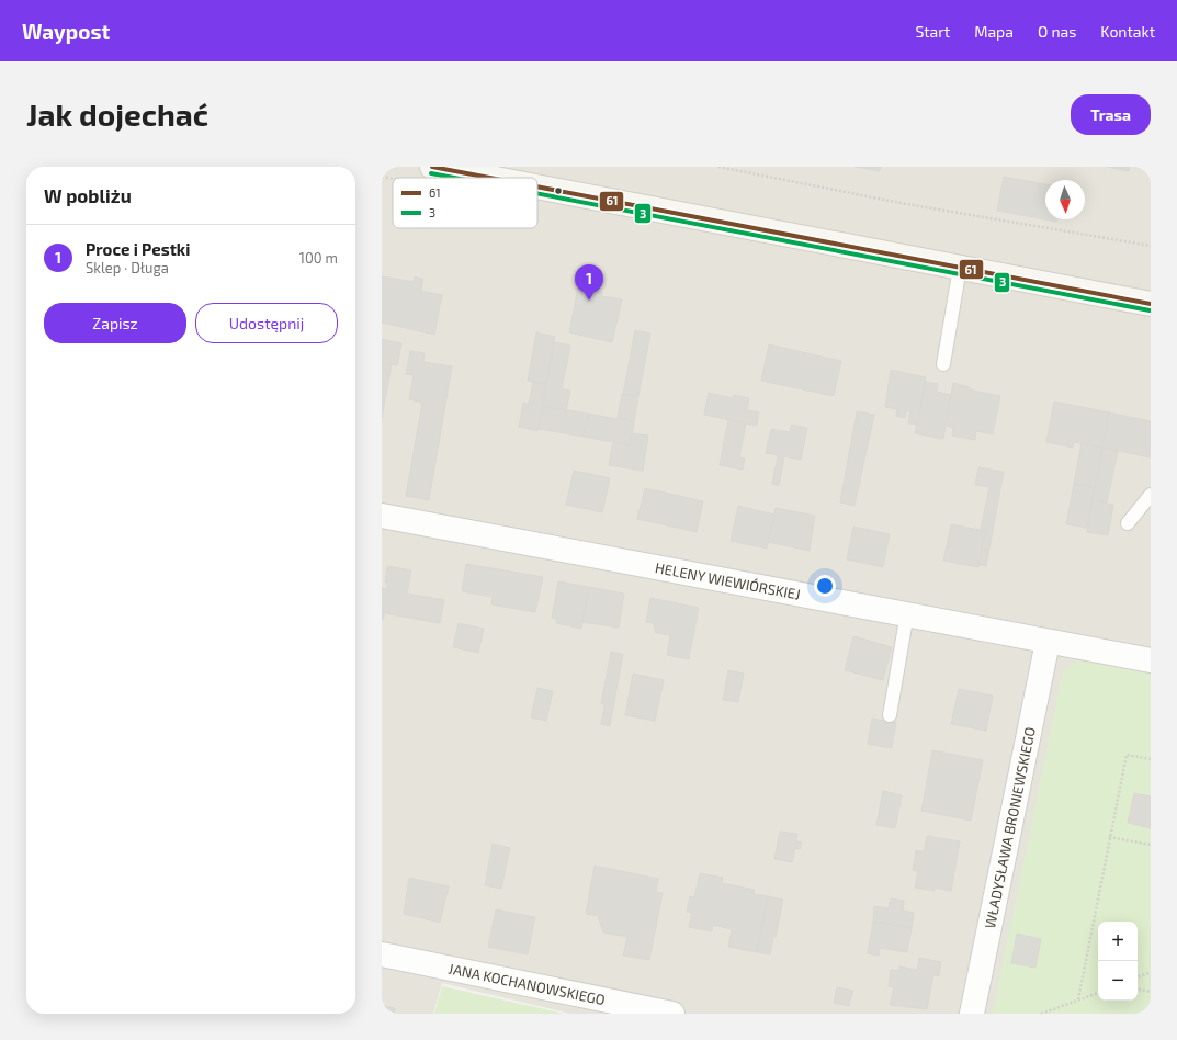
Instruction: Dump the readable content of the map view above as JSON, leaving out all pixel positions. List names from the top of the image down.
{
  "streets": {
    "street": ["HELENY WIEWIÓRSKIEJ", "WŁADYSŁAWA BRONIEWSKIEGO", "JANA KOCHANOWSKIEGO"]
  },
  "crossings": [
    ["HELENY WIEWIÓRSKIEJ", "WŁADYSŁAWA BRONIEWSKIEGO"]
  ],
  "lines": ["transit line 61", "transit line 3"],
  "legend": ["61", "3"],
  "north": "bottom",
  "page": {
    "header": "Waypost",
    "nav": [
      "Start",
      "Mapa",
      "O nas",
      "Kontakt"
    ],
    "buttons": [
      "Trasa",
      ["Zapisz", "Udostępnij"]
    ],
    "title": "Jak dojechać",
    "heading": "W pobliżu",
    "list": [
      {
        "mark": "1",
        "name": "Proce i Pestki",
        "note": "Sklep · Długa",
        "value": "100 m"
      }
    ],
    "pins": "1",
    "map_buttons": ["+", "−"]
  }
}
